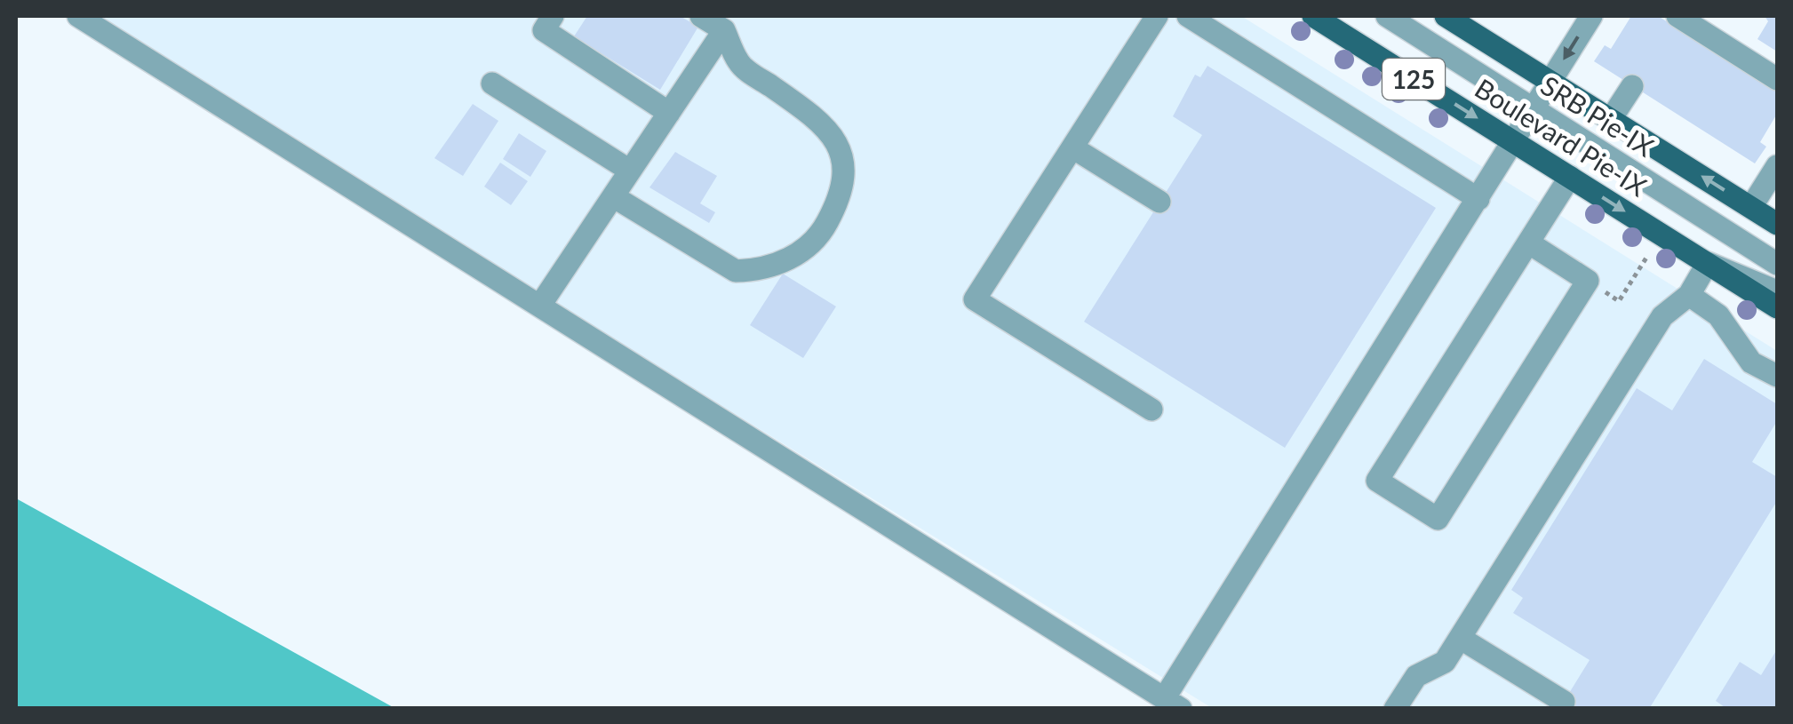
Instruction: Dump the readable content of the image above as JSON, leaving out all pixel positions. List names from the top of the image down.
{
  "streets": {
    "main road": ["125", "Boulevard Pie-IX"],
    "street": ["SRB Pie-IX"]
  }
}
